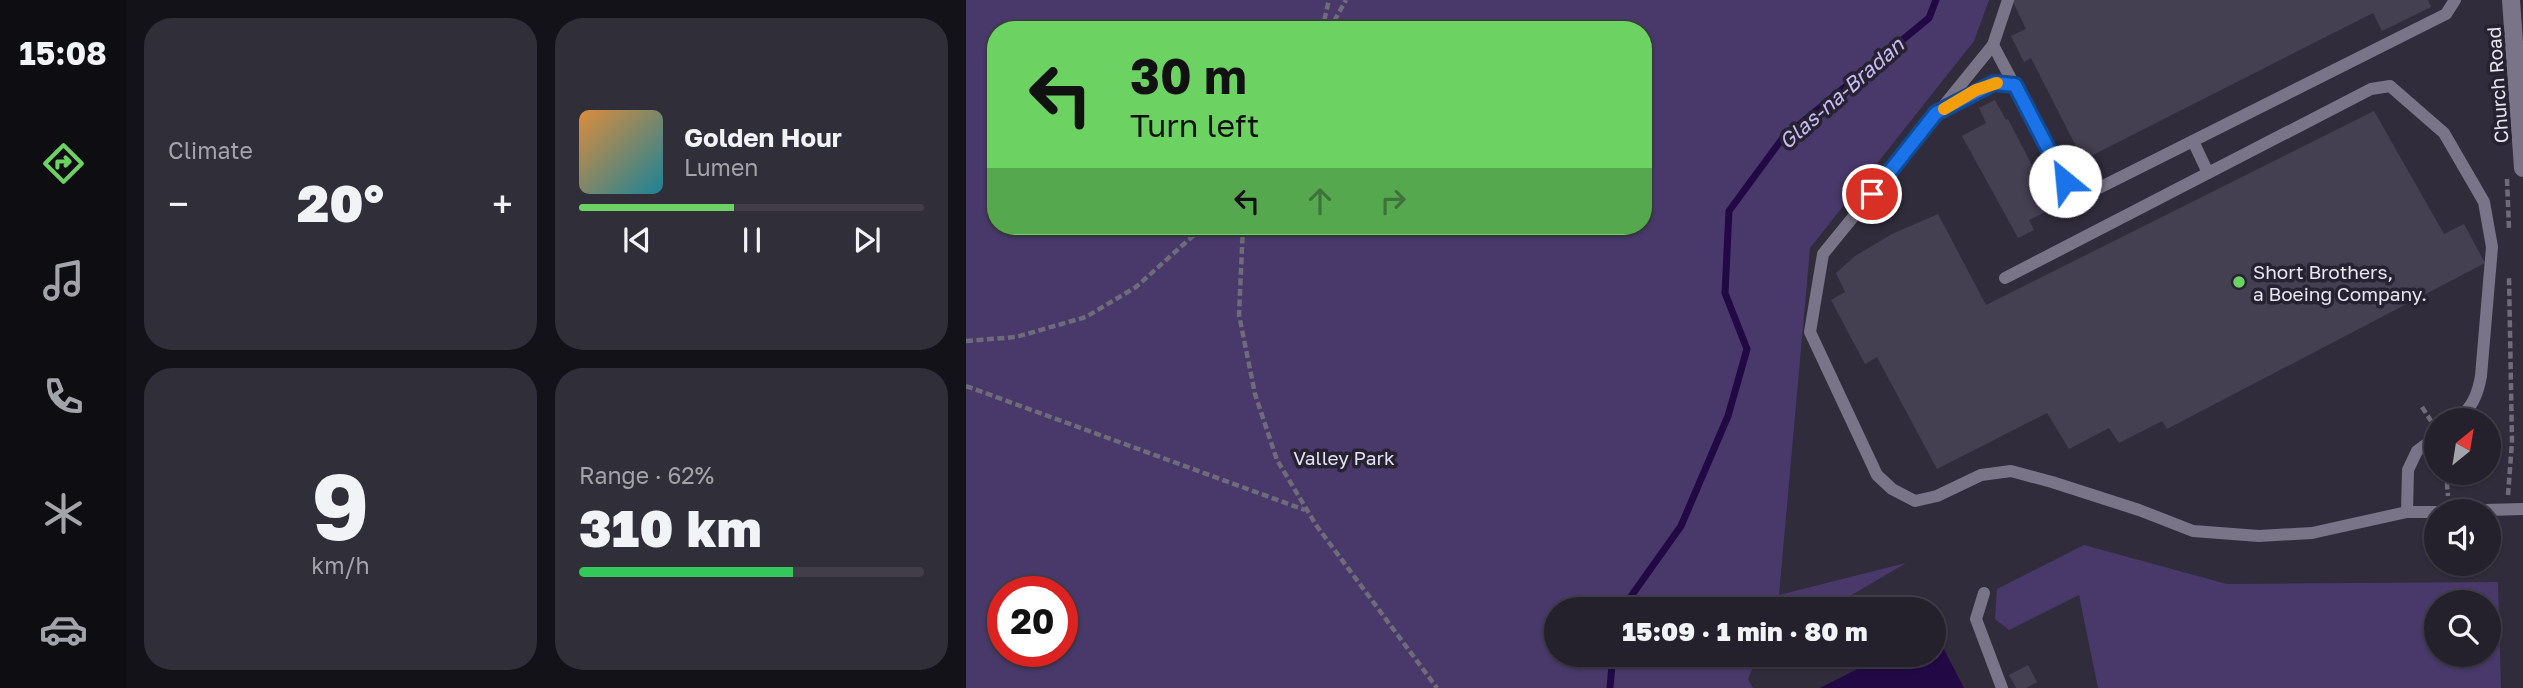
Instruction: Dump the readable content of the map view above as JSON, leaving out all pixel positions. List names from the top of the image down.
{
  "streets": {
    "street": ["Church Road"]
  },
  "water": ["Glas-na-Bradan"],
  "parks": ["Valley Park"],
  "places": ["Short Brothers, a Boeing Company."],
  "north": "top right",
  "page": {
    "tabs": "15:08",
    "tile": [
      "Climate",
      ["9", "km/h"],
      ["Range · 62%", "310 km"]
    ],
    "turn": ["30 m", "Turn left"],
    "song": ["Golden Hour", "Lumen"],
    "heat": ["−", "20°", "+"],
    "limit": "20",
    "trip": "15:09 · 1 min · 80 m"
  }
}
